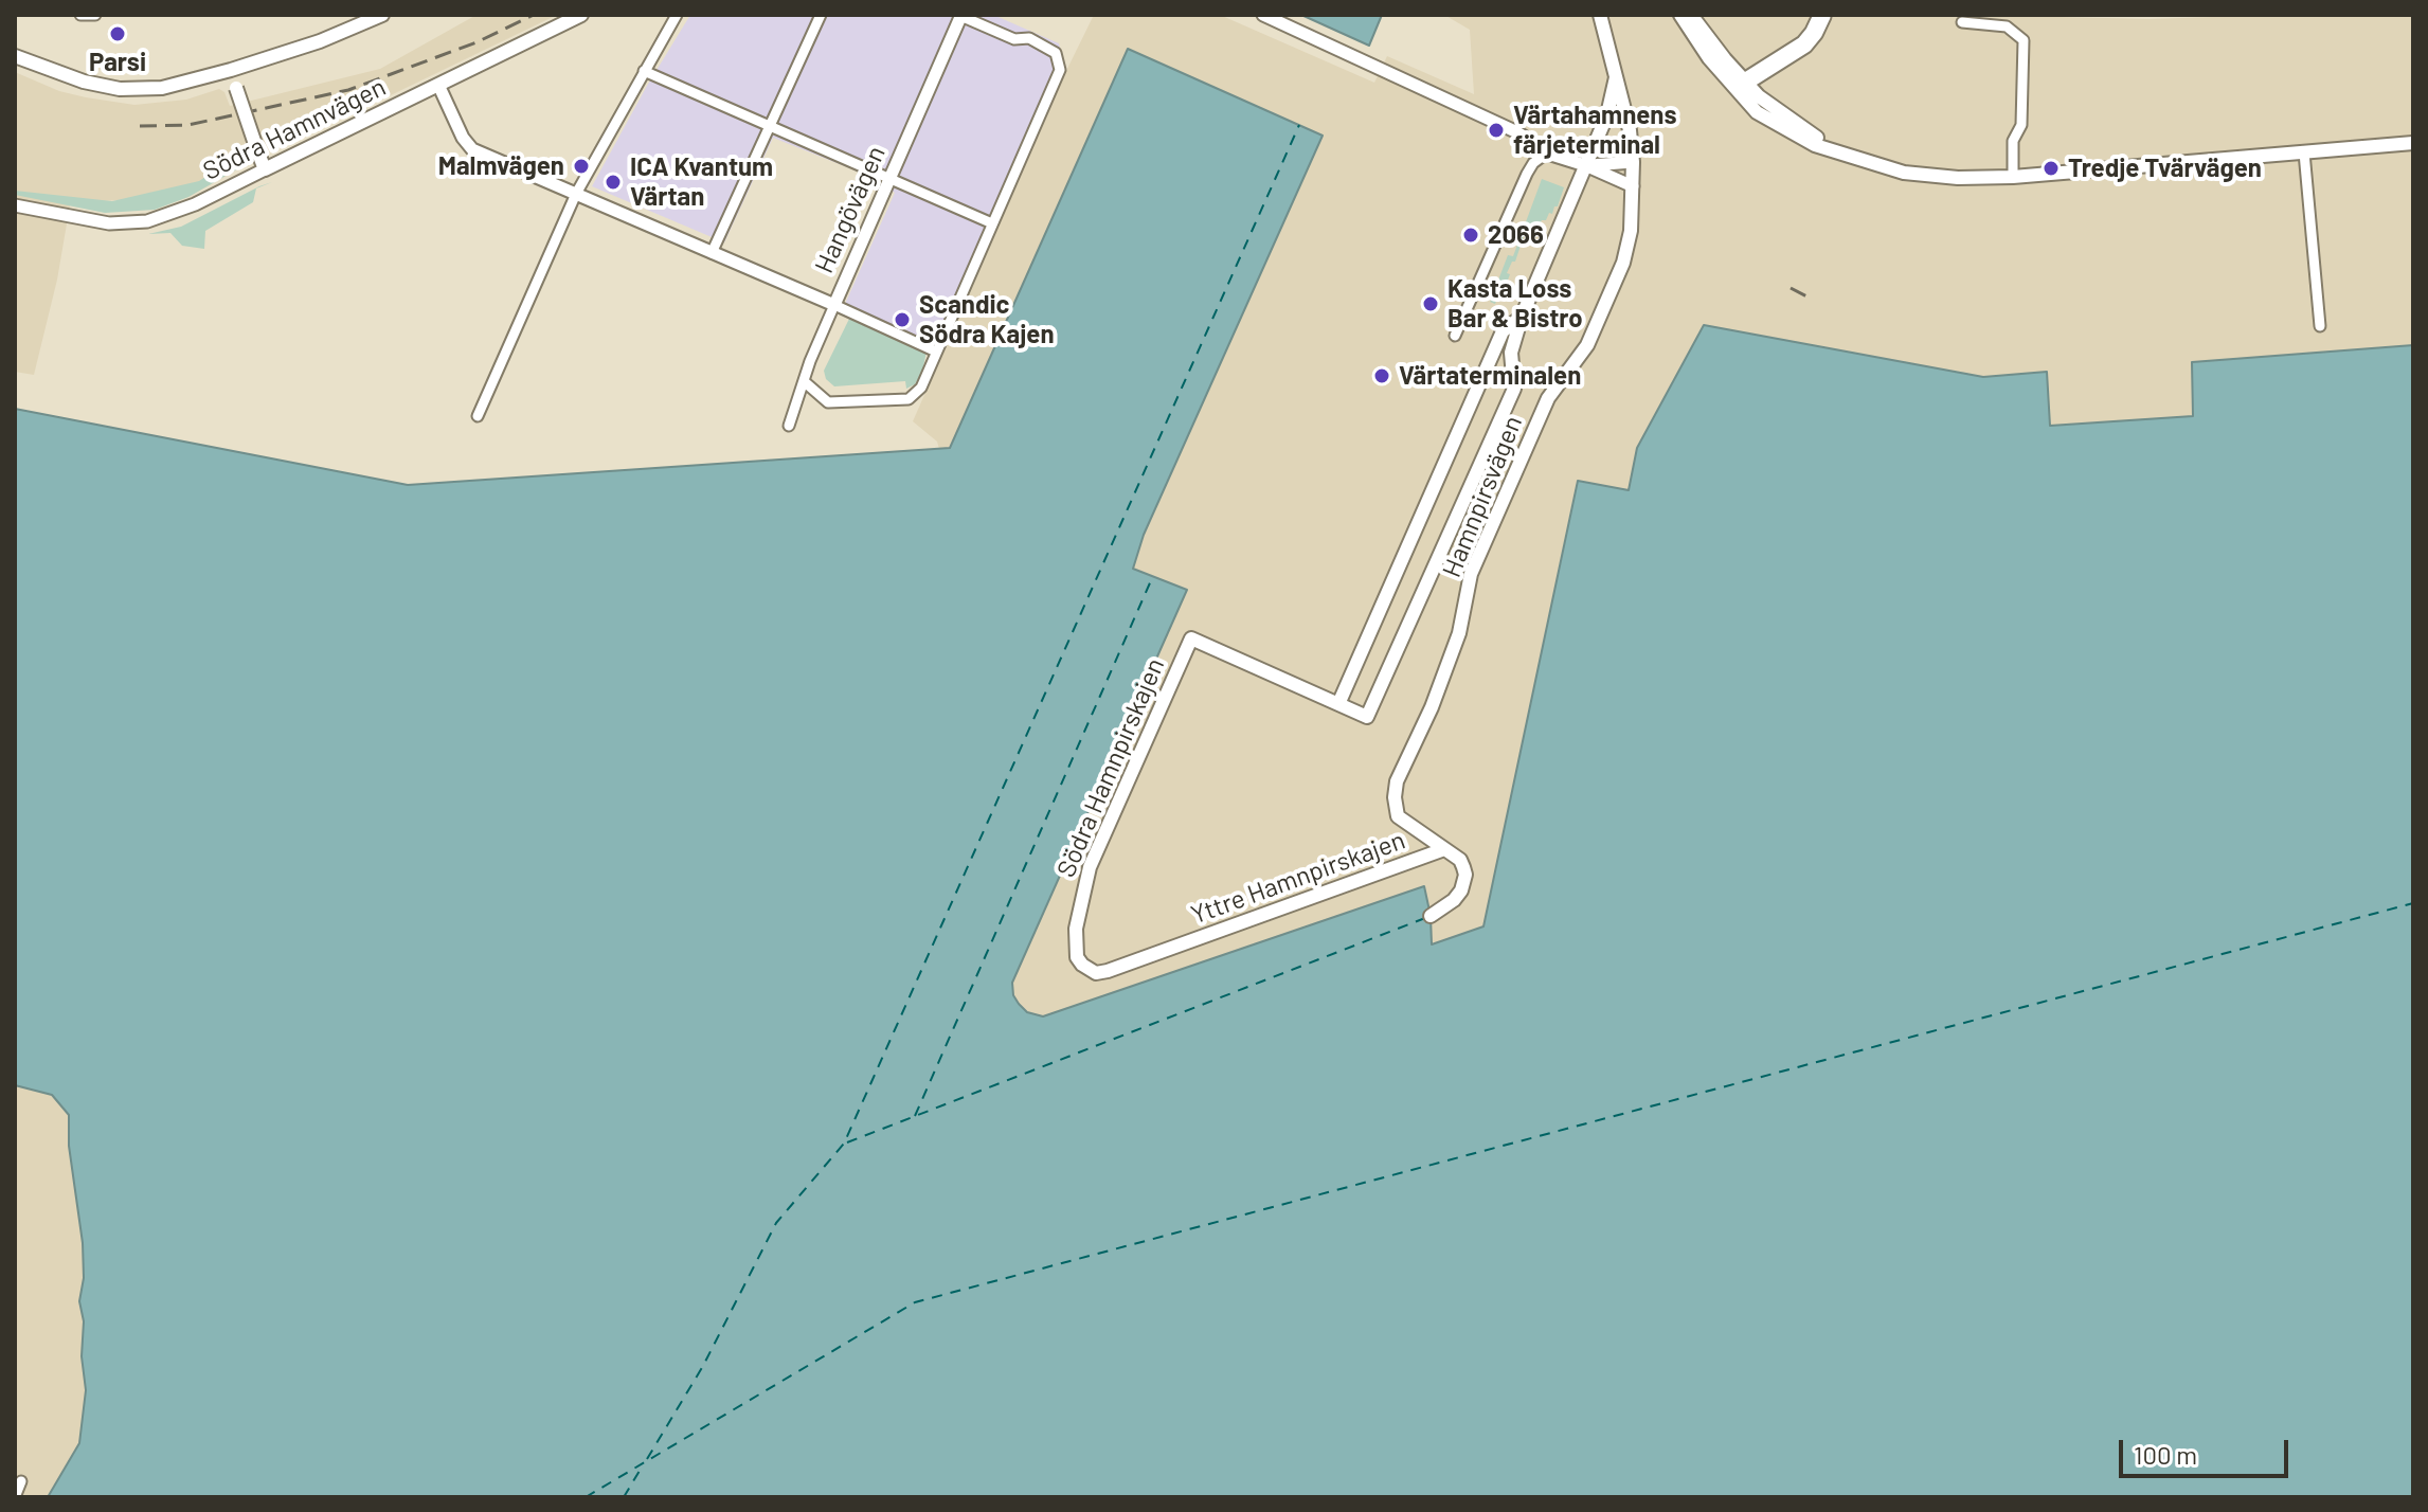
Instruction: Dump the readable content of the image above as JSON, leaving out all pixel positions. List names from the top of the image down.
{
  "streets": {
    "main road": [
      "Södra Hamnvägen",
      "Hamnpirsvägen",
      "Södra Hamnpirskajen",
      "Yttre Hamnpirskajen"
    ],
    "street": ["Hangövägen"]
  },
  "crossings": [
    ["Hamnpirsvägen", "Södra Hamnpirskajen"],
    ["Hamnpirsvägen", "Yttre Hamnpirskajen"],
    ["Södra Hamnpirskajen", "Yttre Hamnpirskajen"]
  ],
  "places": [
    "Parsi",
    "Värtahamnens färjeterminal",
    "Malmvägen",
    "Tredje Tvärvägen",
    "ICA Kvantum Värtan",
    "2066",
    "Kasta Loss Bar & Bistro",
    "Scandic Södra Kajen",
    "Värtaterminalen"
  ],
  "scale_bar": "100 m"
}
